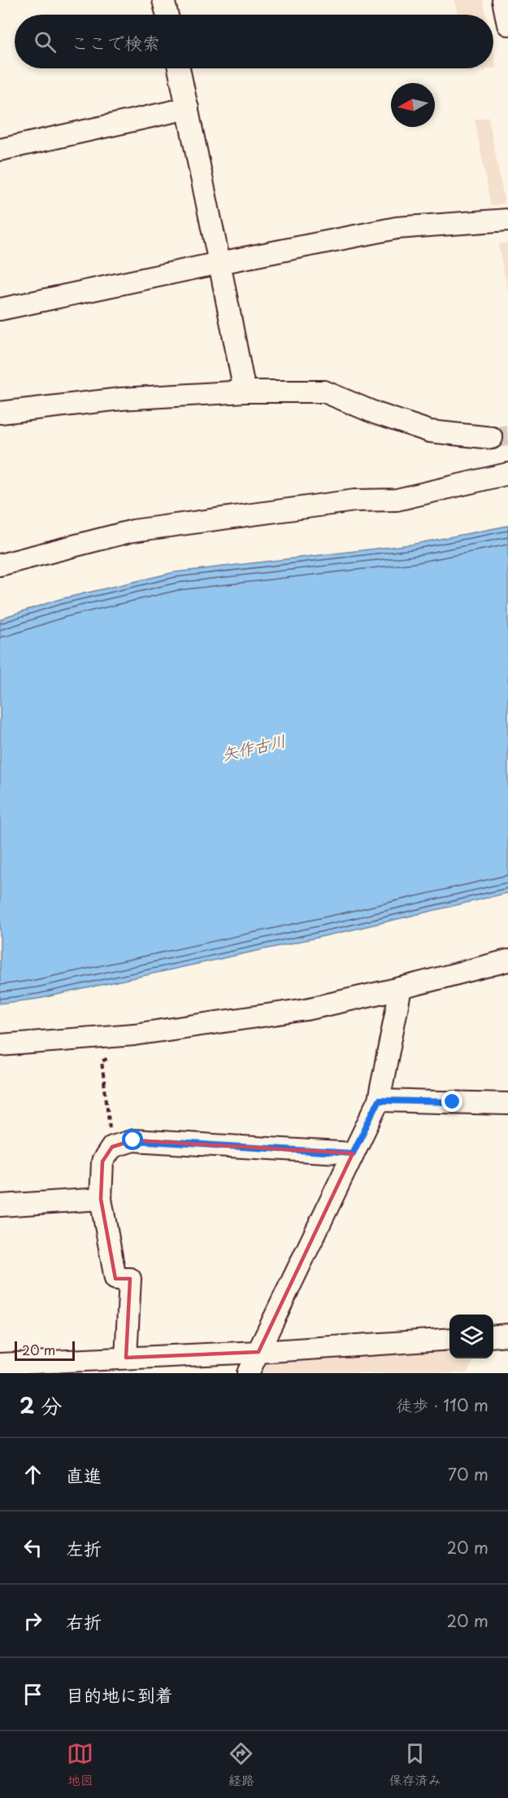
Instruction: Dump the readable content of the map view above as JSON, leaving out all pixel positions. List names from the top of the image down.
{
  "water": ["矢作古川"],
  "scale_bar": "20 m",
  "north": "left",
  "page": {
    "search": "ここで検索",
    "scale": "20 m",
    "heading": ["2 分", "徒歩 · 110 m"],
    "list": [
      ["直進", "70 m"],
      ["左折", "20 m"],
      ["右折", "20 m"],
      "目的地に到着"
    ],
    "nav": ["地図", "経路", "保存済み"]
  }
}
